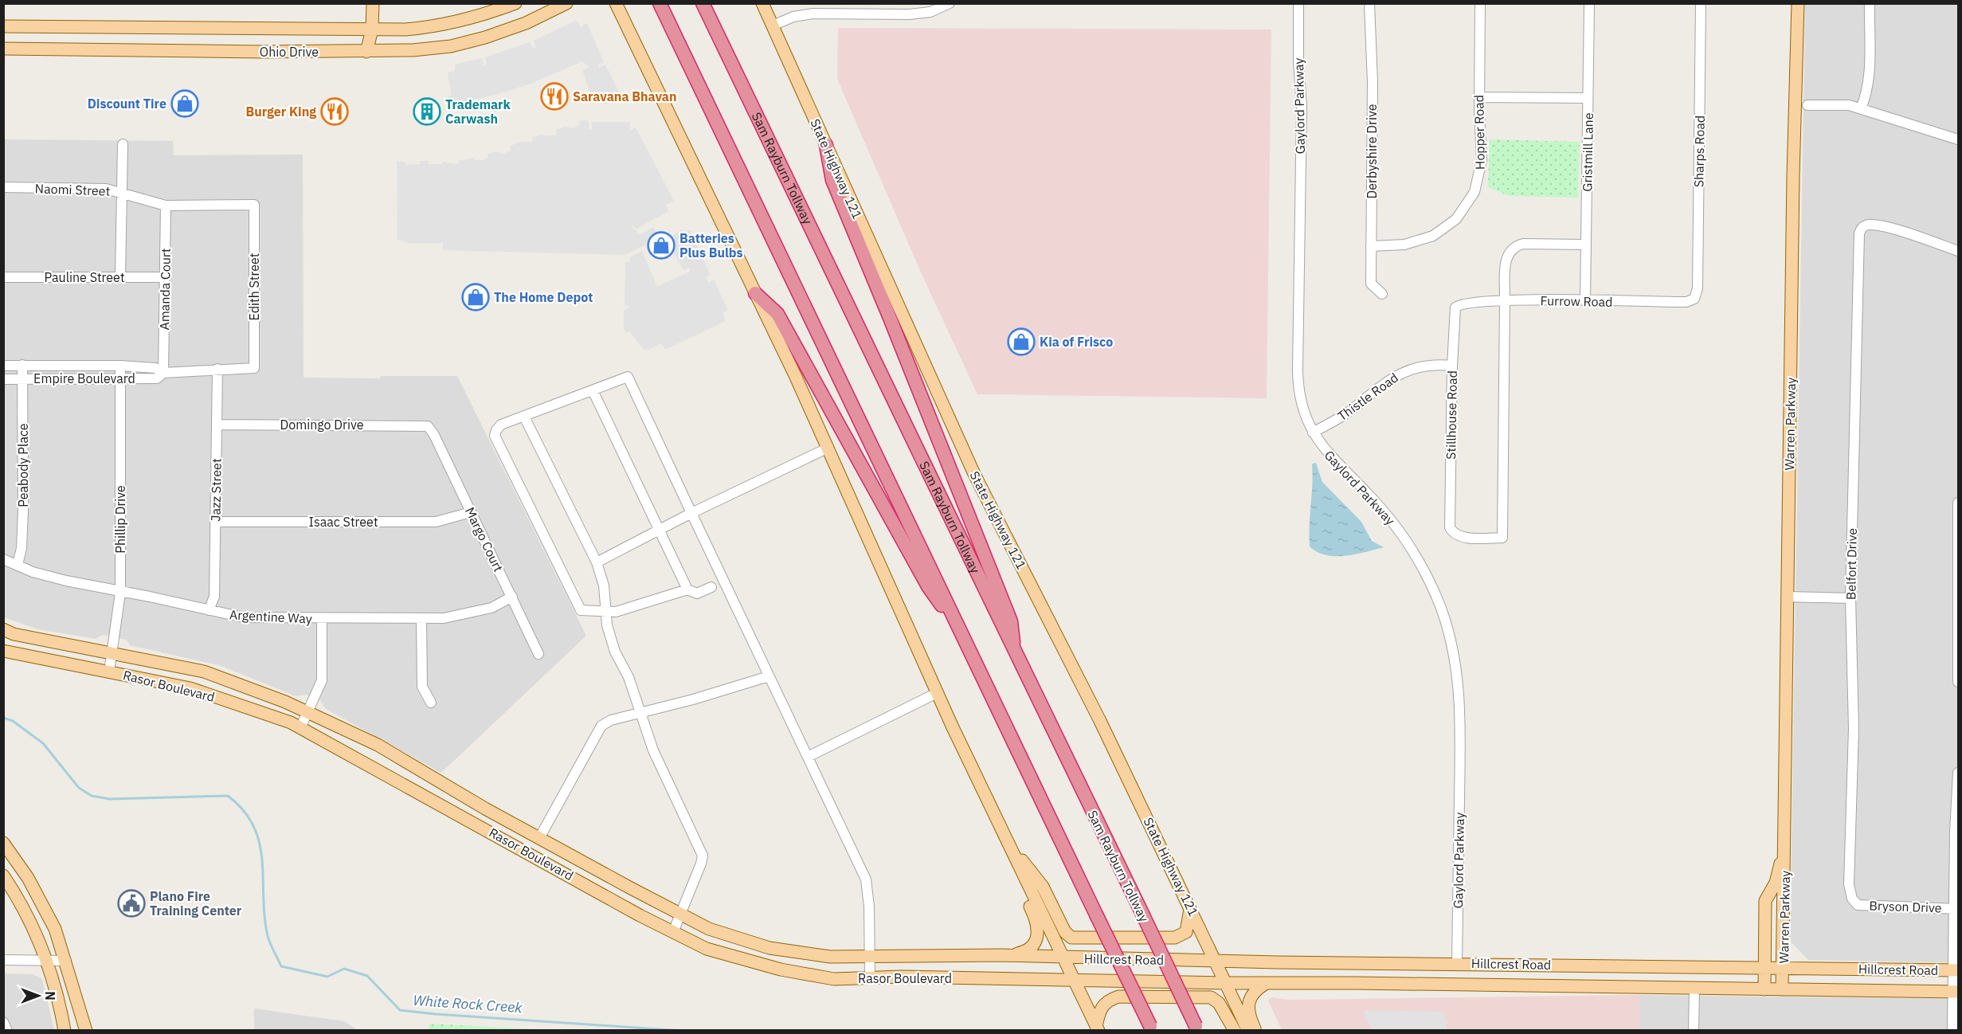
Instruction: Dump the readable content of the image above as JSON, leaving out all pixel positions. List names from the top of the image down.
{
  "streets": {
    "highway": ["Sam Rayburn Tollway"],
    "main road": [
      "Ohio Drive",
      "State Highway 121",
      "Warren Parkway",
      "Rasor Boulevard",
      "Hillcrest Road"
    ],
    "street": [
      "Gaylord Parkway",
      "Hopper Road",
      "Derbyshire Drive",
      "Sharps Road",
      "Gristmill Lane",
      "Naomi Street",
      "Pauline Street",
      "Edith Street",
      "Amanda Court",
      "Furrow Road",
      "Empire Boulevard",
      "Thistle Road",
      "Stillhouse Road",
      "Domingo Drive",
      "Peabody Place",
      "Jazz Street",
      "Phillip Drive",
      "Isaac Street",
      "Margo Court",
      "Belfort Drive",
      "Argentine Way",
      "Bryson Drive"
    ]
  },
  "crossings": [
    ["Gaylord Parkway", "Thistle Road"],
    ["Gaylord Parkway", "Hillcrest Road"],
    ["Hopper Road", "Derbyshire Drive"],
    ["Sharps Road", "Furrow Road"],
    ["Gristmill Lane", "Furrow Road"],
    ["State Highway 121", "Hillcrest Road"],
    ["Naomi Street", "Edith Street"],
    ["Naomi Street", "Amanda Court"],
    ["Pauline Street", "Amanda Court"],
    ["Edith Street", "Empire Boulevard"],
    ["Amanda Court", "Empire Boulevard"],
    ["Furrow Road", "Stillhouse Road"],
    ["Empire Boulevard", "Peabody Place"],
    ["Empire Boulevard", "Jazz Street"],
    ["Empire Boulevard", "Phillip Drive"],
    ["Thistle Road", "Stillhouse Road"],
    ["Warren Parkway", "Hillcrest Road"],
    ["Domingo Drive", "Jazz Street"],
    ["Domingo Drive", "Margo Court"],
    ["Peabody Place", "Argentine Way"],
    ["Jazz Street", "Isaac Street"],
    ["Jazz Street", "Argentine Way"],
    ["Phillip Drive", "Argentine Way"],
    ["Phillip Drive", "Rasor Boulevard"],
    ["Isaac Street", "Margo Court"],
    ["Margo Court", "Argentine Way"],
    ["Belfort Drive", "Bryson Drive"],
    ["Rasor Boulevard", "Hillcrest Road"]
  ],
  "water": ["White Rock Creek"],
  "places": {
    "restaurant": ["Saravana Bhavan", "Burger King"],
    "shop": [
      "Discount Tire",
      "Batteries Plus Bulbs",
      "The Home Depot",
      "Kia of Frisco"
    ],
    "building": ["Trademark Carwash"],
    "public building": ["Plano Fire Training Center"]
  },
  "north": "right"
}
